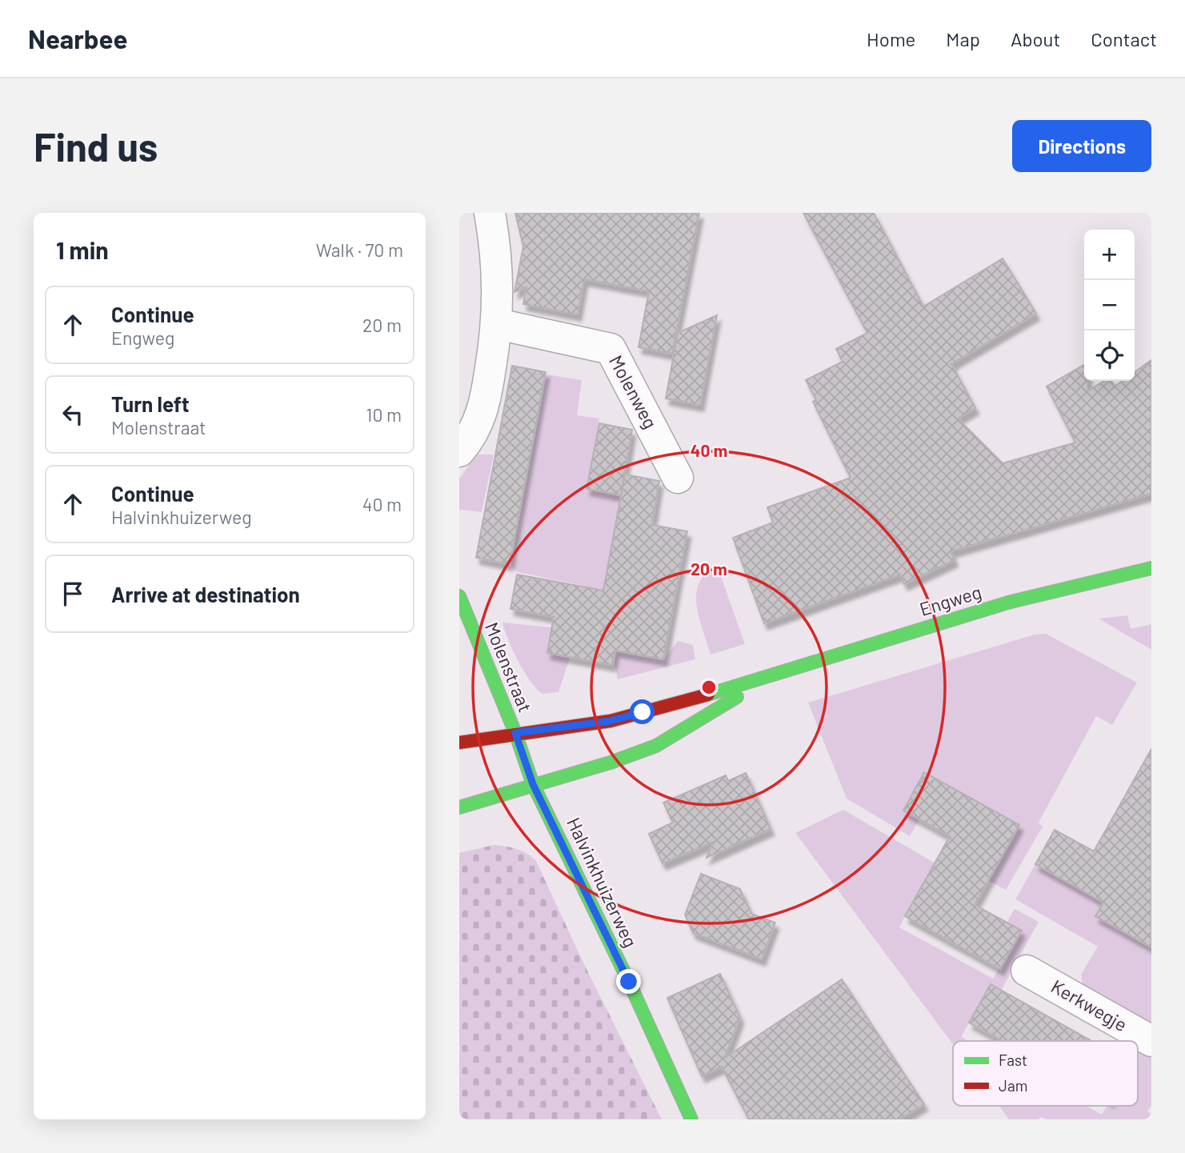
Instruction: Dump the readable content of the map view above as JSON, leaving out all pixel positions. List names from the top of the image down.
{
  "streets": {
    "street": [
      "Molenweg",
      "Engweg",
      "Molenstraat",
      "Halvinkhuizerweg",
      "Kerkwegje"
    ]
  },
  "crossings": [
    ["Engweg", "Molenstraat"],
    ["Engweg", "Halvinkhuizerweg"],
    ["Molenstraat", "Halvinkhuizerweg"]
  ],
  "legend": ["Fast", "Jam"],
  "page": {
    "header": "Nearbee",
    "nav": [
      "Home",
      "Map",
      "About",
      "Contact"
    ],
    "buttons": "Directions",
    "title": "Find us",
    "heading": ["1 min", "Walk · 70 m"],
    "map_buttons": ["+", "−"],
    "list": [
      ["Continue", "Engweg", "20 m"],
      ["Turn left", "Molenstraat", "10 m"],
      ["Continue", "Halvinkhuizerweg", "40 m"],
      "Arrive at destination"
    ]
  },
  "rings": ["40 m", "20 m"]
}
